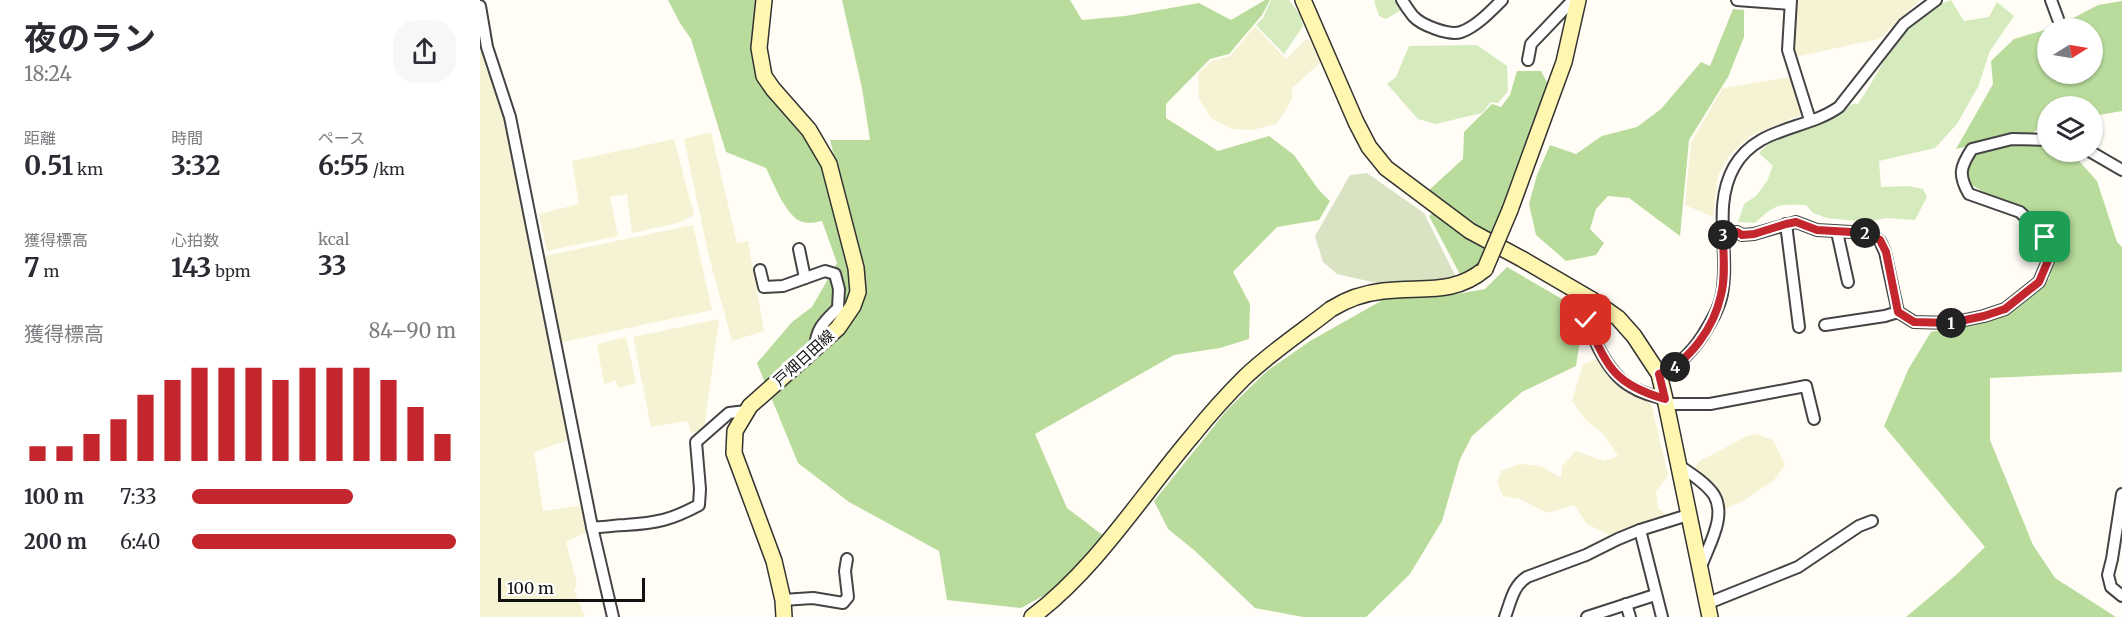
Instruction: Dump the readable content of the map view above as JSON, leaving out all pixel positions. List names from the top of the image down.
{
  "streets": {
    "street": ["戸畑日田線"]
  },
  "scale_bar": "100 m",
  "north": "right",
  "page": {
    "heading": ["夜のラン", "18:24"],
    "stats": [
      ["距離", "0.51 km"],
      ["時間", "3:32"],
      ["ペース", "6:55 /km"],
      ["獲得標高", "7 m"],
      ["心拍数", "143 bpm"],
      ["kcal", "33"]
    ],
    "pins": [
      "2",
      "3",
      "1",
      "4"
    ],
    "chart": ["獲得標高", "84–90 m"],
    "list": [
      {
        "name": "100 m",
        "note": "7:33"
      },
      {
        "name": "200 m",
        "note": "6:40"
      }
    ],
    "scale": "100 m"
  }
}
